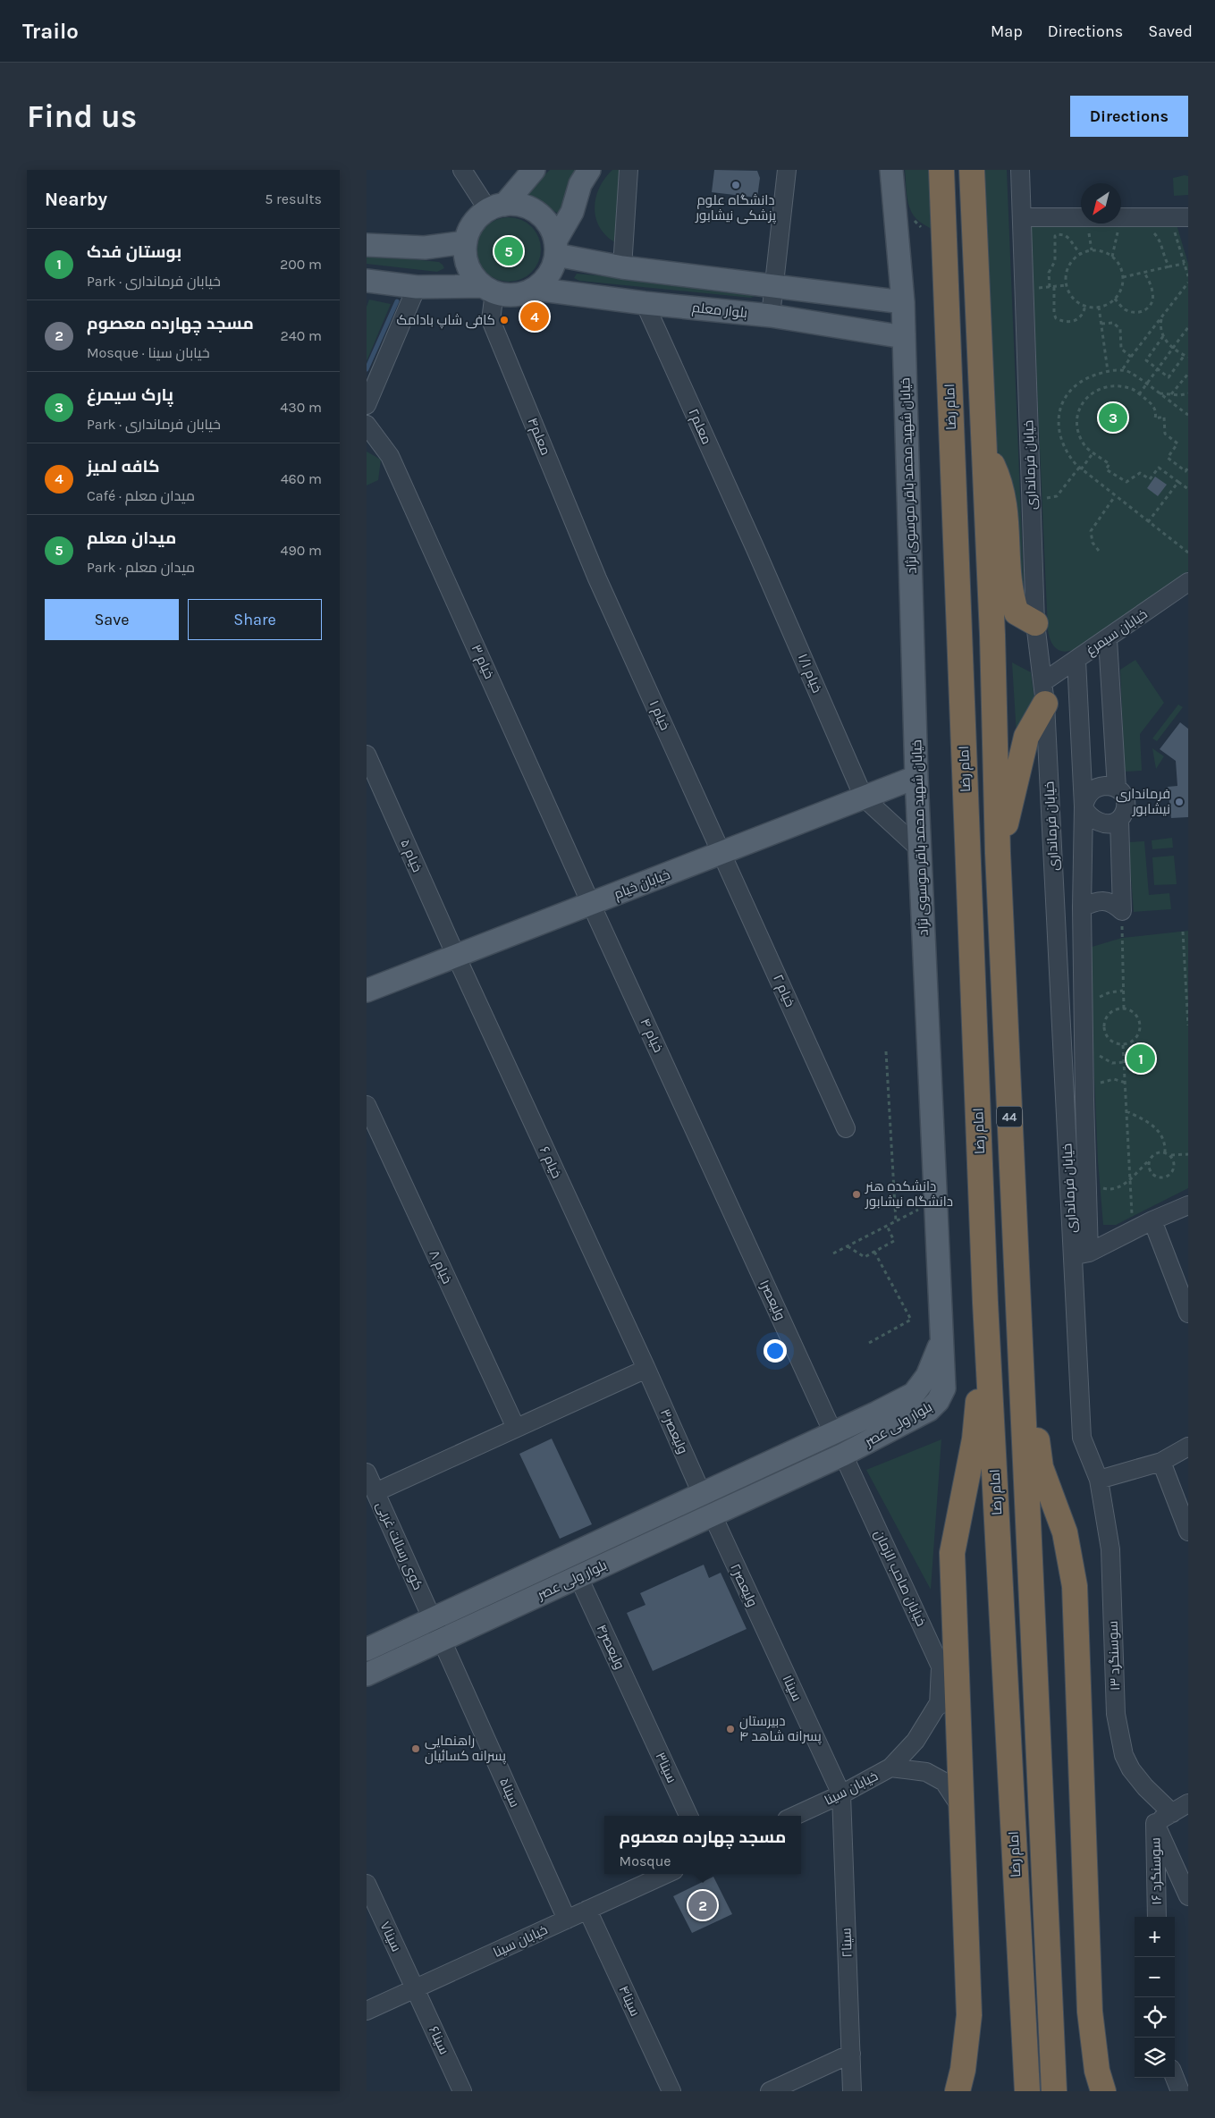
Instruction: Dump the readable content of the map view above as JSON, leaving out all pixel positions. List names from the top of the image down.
{
  "streets": {
    "highway": ["امام رضا", "44"],
    "main road": [
      "بلوار معلم",
      "خیابان شهید محمد باقر موسوی نژاد",
      "خیابان خیام",
      "بلوار ولی عصر"
    ],
    "street": [
      "معلم۲",
      "معلم۴",
      "خیابان فرمانداری",
      "خیابان سیمرغ",
      "خیام ۳",
      "خیام ۱/۱",
      "خیام ۱",
      "خیام ۵",
      "خیام ۲",
      "خیام ۴",
      "خیام ۶",
      "خیام ۸",
      "ولیعصر۱",
      "ولیعصر۳",
      "کوی رسالت غربی",
      "خیابان صاحب الزمان",
      "ولیعصر۲",
      "ولیعصر۴",
      "سوسنگرد ۱۳",
      "سینا۱",
      "سینا۳",
      "خیابان سینا",
      "سینا۵",
      "سوسنگرد ۱۶",
      "سینا۷",
      "سینا۲",
      "سینا۴",
      "سینا۶"
    ]
  },
  "crossings": [
    ["بلوار معلم", "معلم۲"],
    ["بلوار معلم", "معلم۴"],
    ["بلوار معلم", "خیابان شهید محمد باقر موسوی نژاد"],
    ["معلم۲", "خیام ۱/۱"],
    ["معلم۴", "خیام ۱"],
    ["خیابان فرمانداری", "خیابان سیمرغ"],
    ["خیابان فرمانداری", "سوسنگرد ۱۳"],
    ["خیابان شهید محمد باقر موسوی نژاد", "خیابان خیام"],
    ["خیابان شهید محمد باقر موسوی نژاد", "بلوار ولی عصر"],
    ["خیام ۳", "خیابان خیام"],
    ["خیام ۳", "خیام ۴"],
    ["خیام ۱/۱", "خیابان خیام"],
    ["خیام ۱", "خیابان خیام"],
    ["خیام ۱", "خیام ۲"],
    ["خیام ۵", "خیابان خیام"],
    ["خیام ۵", "خیام ۶"],
    ["خیابان خیام", "خیام ۲"],
    ["خیابان خیام", "خیام ۴"],
    ["خیابان خیام", "خیام ۶"],
    ["خیام ۴", "ولیعصر۱"],
    ["خیام ۶", "ولیعصر۳"],
    ["ولیعصر۱", "بلوار ولی عصر"],
    ["بلوار ولی عصر", "ولیعصر۳"],
    ["بلوار ولی عصر", "کوی رسالت غربی"],
    ["بلوار ولی عصر", "خیابان صاحب الزمان"],
    ["بلوار ولی عصر", "ولیعصر۲"],
    ["بلوار ولی عصر", "ولیعصر۴"],
    ["بلوار ولی عصر", "سینا۵"],
    ["کوی رسالت غربی", "سینا۵"],
    ["خیابان صاحب الزمان", "خیابان سینا"],
    ["ولیعصر۲", "سینا۱"],
    ["ولیعصر۴", "سینا۳"],
    ["سینا۱", "خیابان سینا"],
    ["سینا۱", "سینا۲"],
    ["خیابان سینا", "سینا۵"],
    ["خیابان سینا", "سینا۷"],
    ["خیابان سینا", "سینا۲"],
    ["خیابان سینا", "سینا۴"],
    ["خیابان سینا", "سینا۶"],
    ["سینا۷", "سینا۶"]
  ],
  "places": [
    "دانشگاه علوم پزشکی نیشابور",
    "کافی شاپ بادامک",
    "فرمانداری نیشابور",
    "دانشکده هنر دانشگاه نیشابور",
    "دبیرستان پسرانه شاهد ۴",
    "راهنمایی پسرانه کسائیان"
  ],
  "north": "bottom left",
  "page": {
    "header": "Trailo",
    "nav": ["Map", "Directions", "Saved"],
    "buttons": [
      "Directions",
      ["Save", "Share"]
    ],
    "title": "Find us",
    "heading": ["Nearby", "5 results"],
    "list": [
      {
        "mark": "1",
        "name": "بوستان فدک",
        "note": "Park · خیابان فرمانداری",
        "value": "200 m"
      },
      {
        "mark": "2",
        "name": "مسجد چهارده معصوم",
        "note": "Mosque · خیابان سینا",
        "value": "240 m"
      },
      {
        "mark": "3",
        "name": "پارک سیمرغ",
        "note": "Park · خیابان فرمانداری",
        "value": "430 m"
      },
      {
        "mark": "4",
        "name": "کافه لمیز",
        "note": "Café · میدان معلم",
        "value": "460 m"
      },
      {
        "mark": "5",
        "name": "میدان معلم",
        "note": "Park · میدان معلم",
        "value": "490 m"
      }
    ],
    "pins": [
      "5",
      "4",
      "3",
      "1",
      "2"
    ],
    "popup": ["مسجد چهارده معصوم", "Mosque"],
    "map_buttons": ["+", "−"]
  }
}
